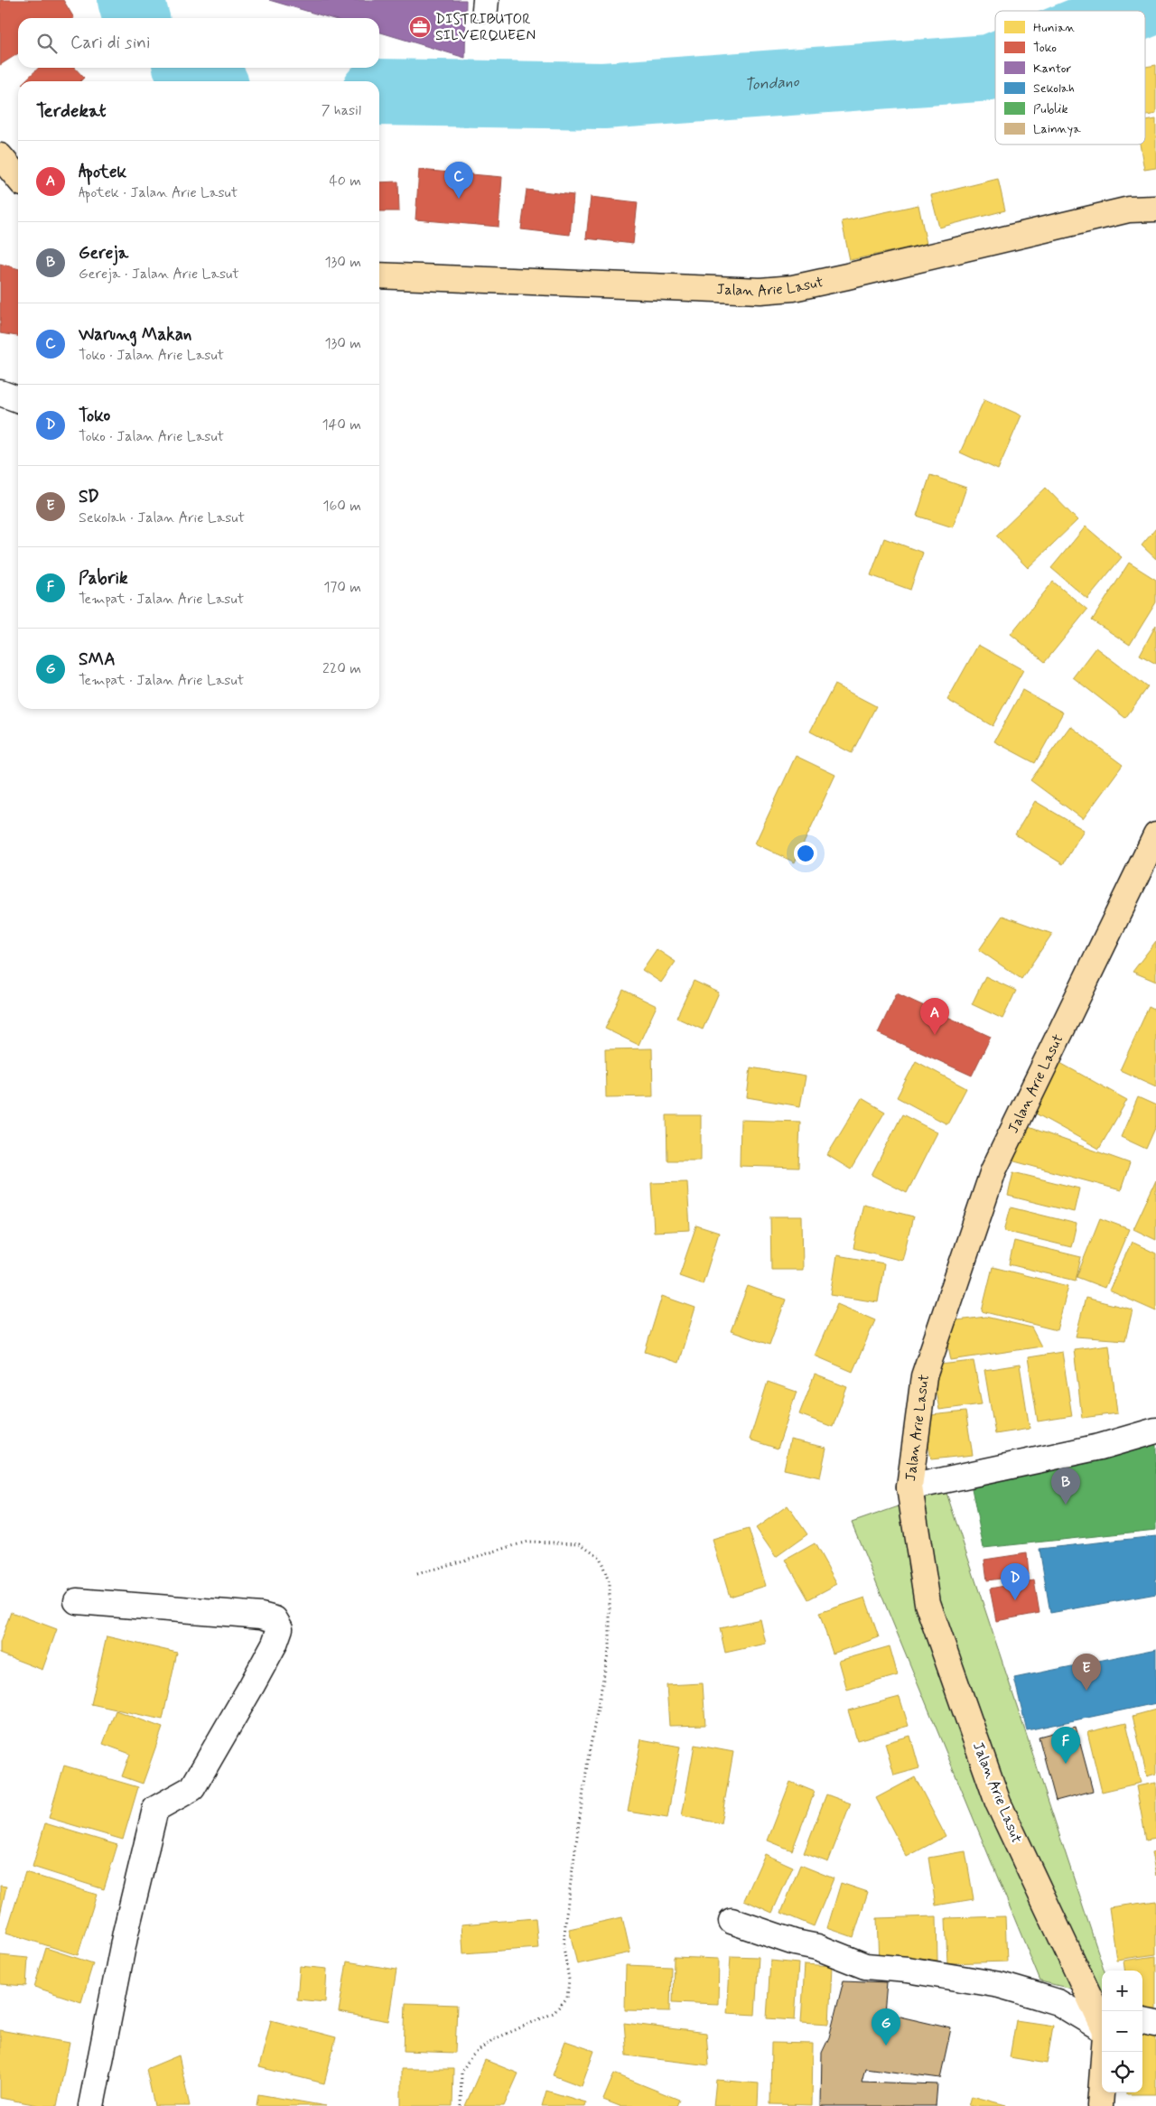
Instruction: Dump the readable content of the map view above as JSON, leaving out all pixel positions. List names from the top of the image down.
{
  "streets": {
    "main road": ["Jalan Arie Lasut"]
  },
  "water": ["Tondano"],
  "places": {
    "office": ["DISTRIBUTOR SILVERQUEEN"]
  },
  "legend": [
    "Hunian",
    "Toko",
    "Kantor",
    "Sekolah",
    "Publik",
    "Lainnya"
  ],
  "page": {
    "search": "Cari di sini",
    "heading": ["Terdekat", "7 hasil"],
    "list": [
      {
        "mark": "A",
        "name": "Apotek",
        "note": "Apotek · Jalan Arie Lasut",
        "value": "40 m"
      },
      {
        "mark": "B",
        "name": "Gereja",
        "note": "Gereja · Jalan Arie Lasut",
        "value": "130 m"
      },
      {
        "mark": "C",
        "name": "Warung Makan",
        "note": "Toko · Jalan Arie Lasut",
        "value": "130 m"
      },
      {
        "mark": "D",
        "name": "Toko",
        "note": "Toko · Jalan Arie Lasut",
        "value": "140 m"
      },
      {
        "mark": "E",
        "name": "SD",
        "note": "Sekolah · Jalan Arie Lasut",
        "value": "160 m"
      },
      {
        "mark": "F",
        "name": "Pabrik",
        "note": "Tempat · Jalan Arie Lasut",
        "value": "170 m"
      },
      {
        "mark": "G",
        "name": "SMA",
        "note": "Tempat · Jalan Arie Lasut",
        "value": "220 m"
      }
    ],
    "pins": [
      "C",
      "A",
      "B",
      "D",
      "E",
      "F",
      "G"
    ],
    "map_buttons": ["+", "−"]
  }
}
